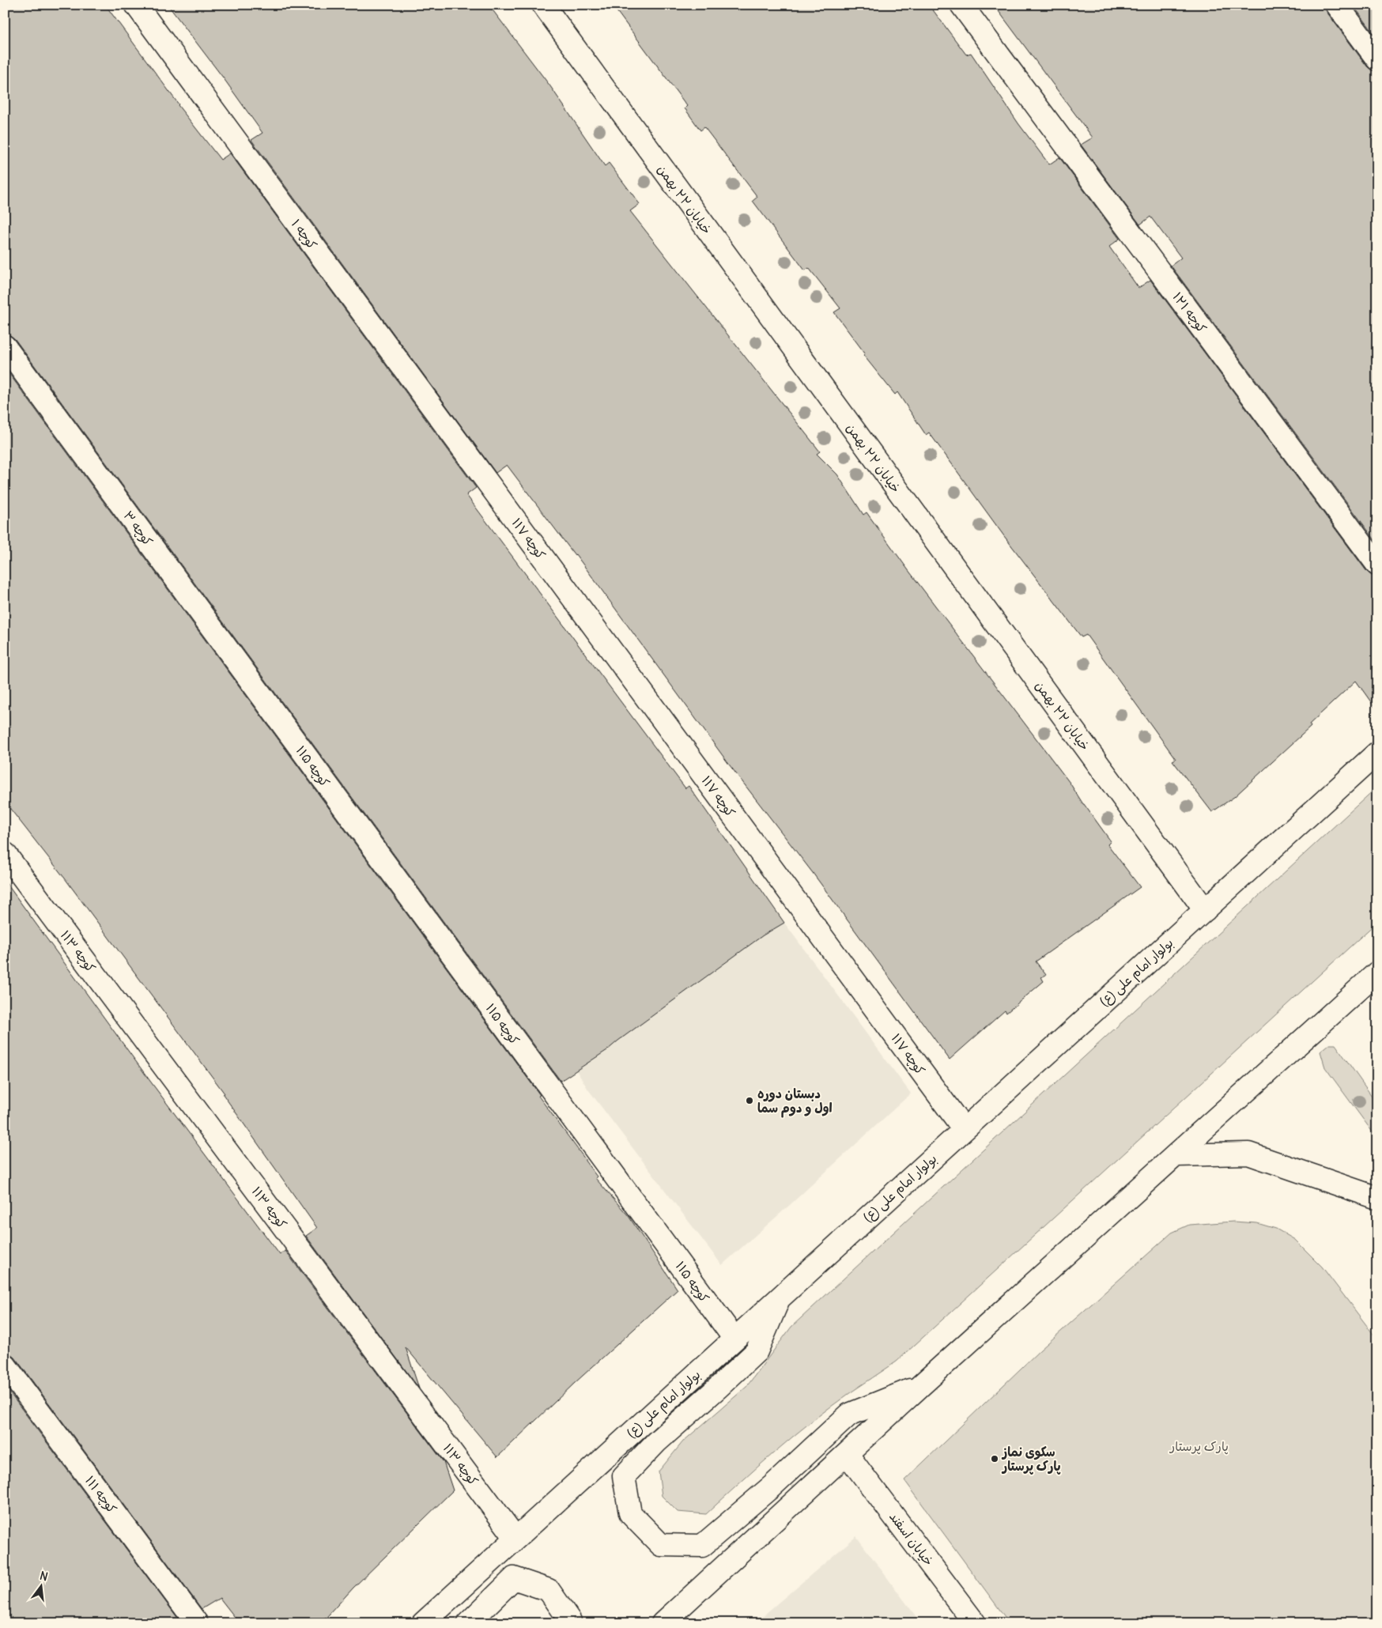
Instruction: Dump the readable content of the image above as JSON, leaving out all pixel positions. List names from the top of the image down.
{
  "streets": {
    "street": [
      "خیابان ۲۲ بهمن",
      "کوچه ۱",
      "کوچه ۱۲۱",
      "کوچه ۳",
      "کوچه ۱۱۷",
      "کوچه ۱۱۵",
      "کوچه ۱۱۳",
      "بولوار امام علی (ع)",
      "کوچه ۱۱۱",
      "خیابان اسفند"
    ]
  },
  "crossings": [
    ["خیابان ۲۲ بهمن", "بولوار امام علی (ع)"],
    ["کوچه ۱", "کوچه ۱۱۷"],
    ["کوچه ۳", "کوچه ۱۱۵"],
    ["کوچه ۱۱۷", "بولوار امام علی (ع)"],
    ["کوچه ۱۱۵", "بولوار امام علی (ع)"],
    ["کوچه ۱۱۳", "بولوار امام علی (ع)"]
  ],
  "parks": ["پارک پرستار"],
  "places": ["دبستان دوره اول و دوم سما", "سکوی نماز پارک پرستار"],
  "north": "top"
}
